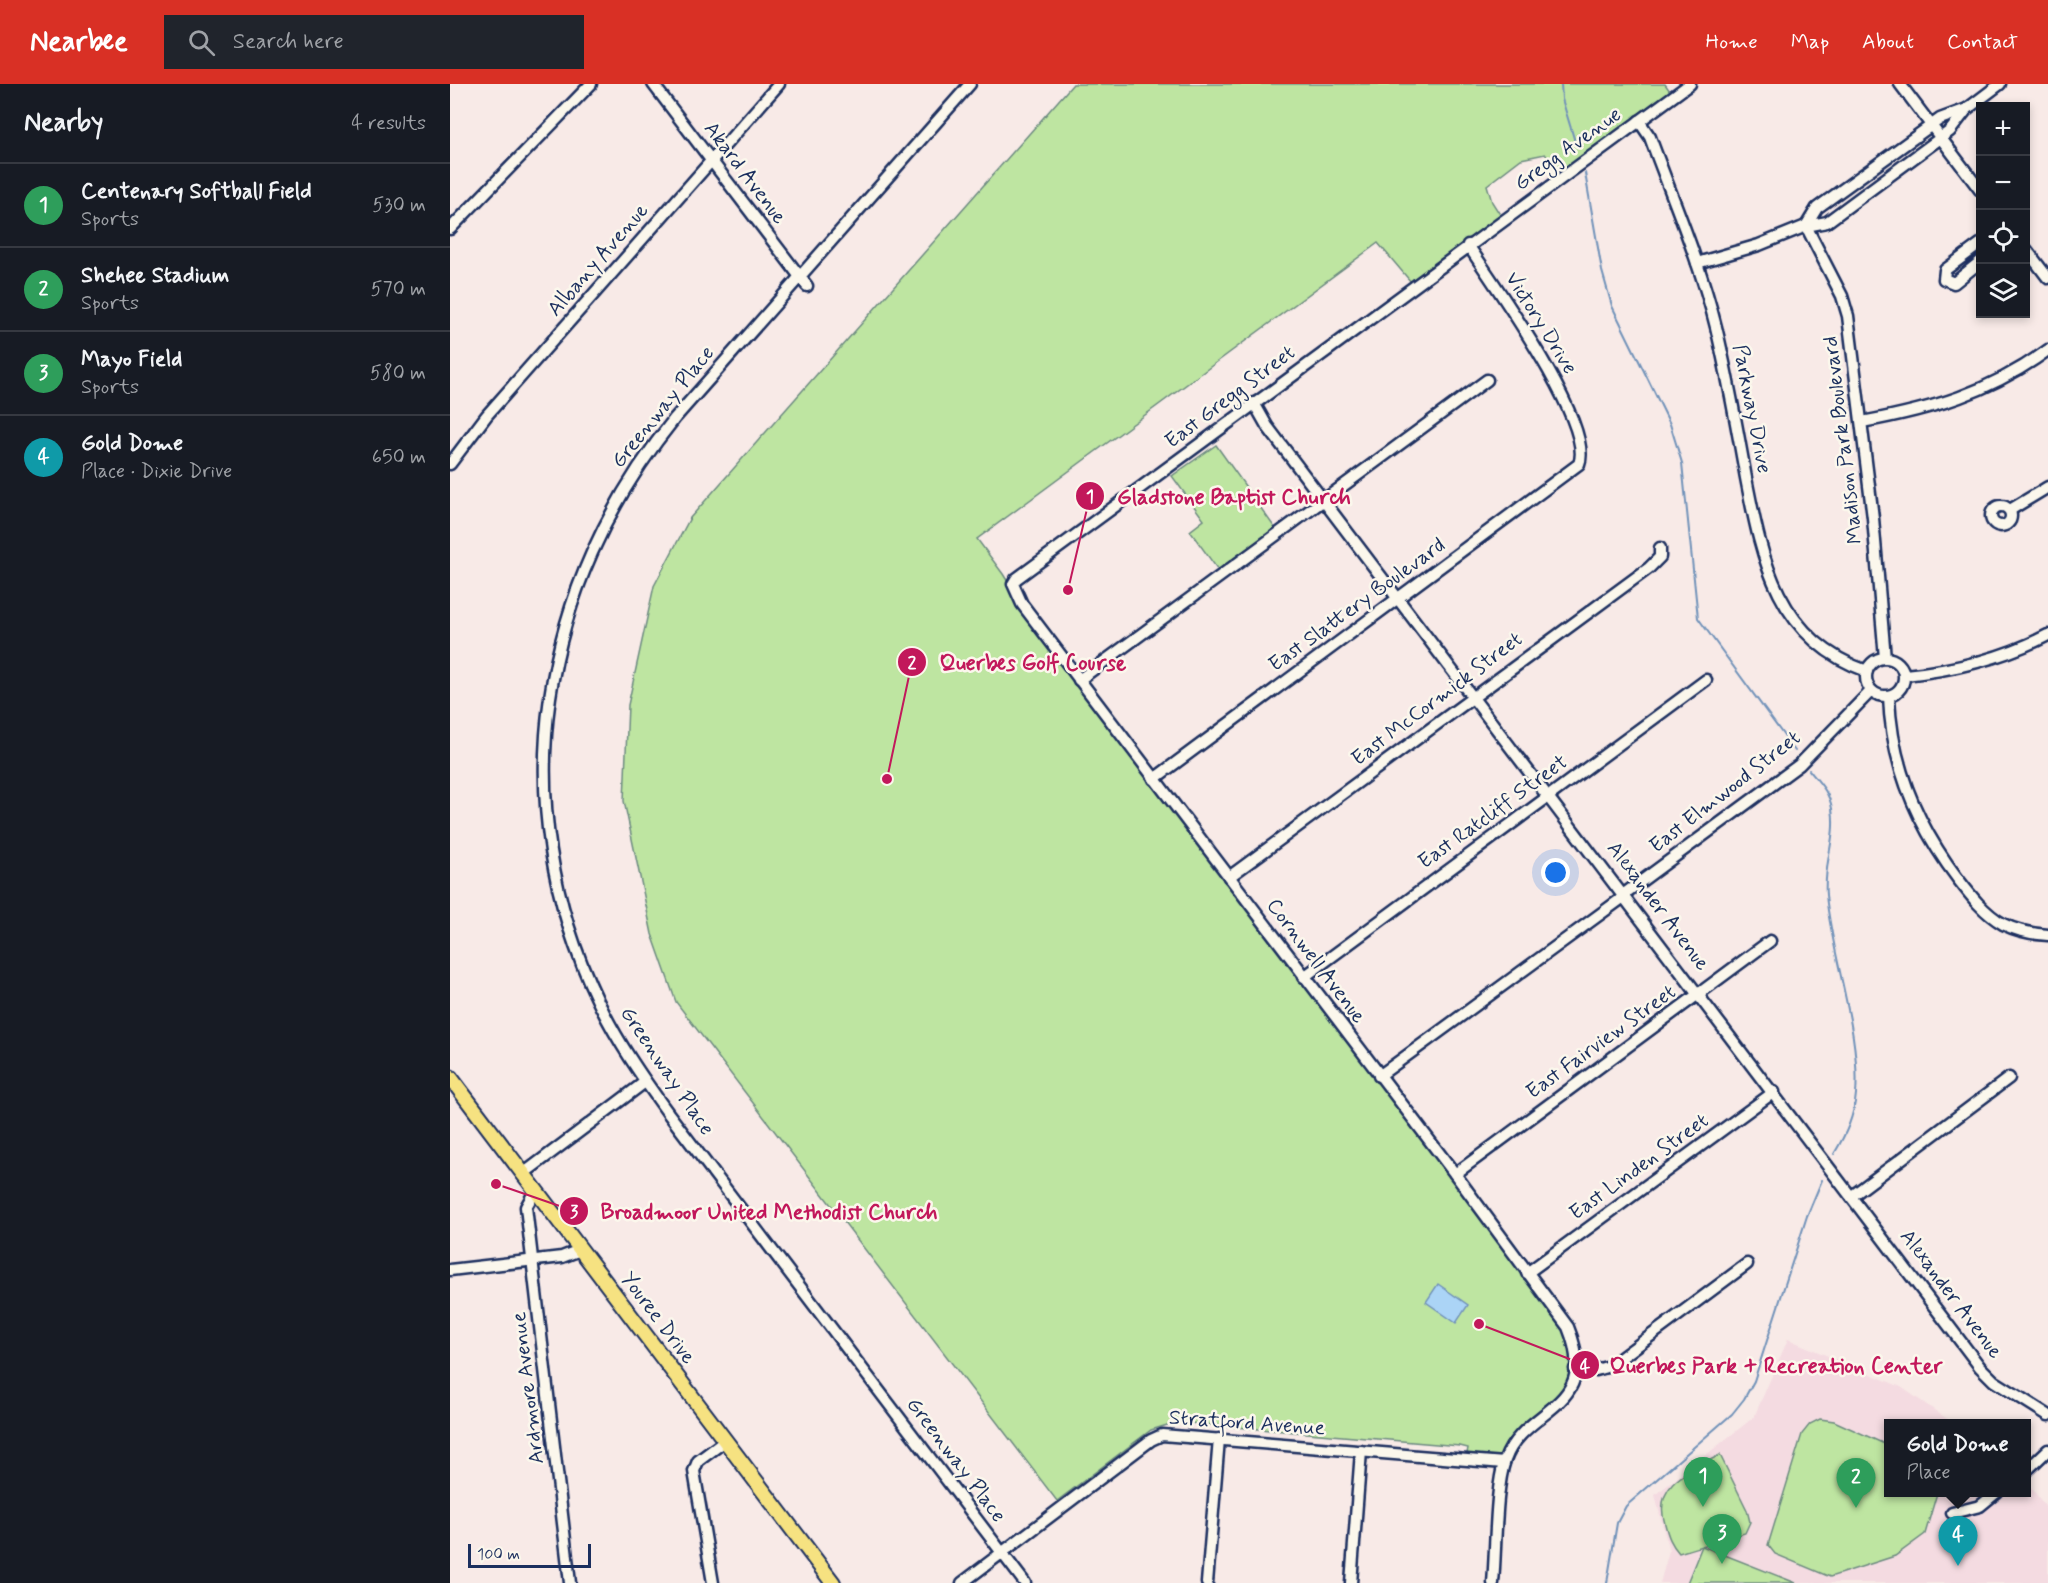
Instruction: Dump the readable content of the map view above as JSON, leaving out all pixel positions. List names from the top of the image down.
{
  "streets": {
    "main road": ["Youree Drive"],
    "street": [
      "Gregg Avenue",
      "Akard Avenue",
      "Albany Avenue",
      "Victory Drive",
      "East Gregg Street",
      "Greenway Place",
      "Parkway Drive",
      "Madison Park Boulevard",
      "East Slattery Boulevard",
      "East McCormick Street",
      "East Elmwood Street",
      "East Ratcliff Street",
      "Alexander Avenue",
      "Cornwell Avenue",
      "East Fairview Street",
      "East Linden Street",
      "Ardmore Avenue",
      "Stratford Avenue"
    ]
  },
  "crossings": [
    ["Gregg Avenue", "Victory Drive"],
    ["Gregg Avenue", "East Gregg Street"],
    ["Gregg Avenue", "Parkway Drive"],
    ["Akard Avenue", "Albany Avenue"],
    ["Akard Avenue", "Greenway Place"],
    ["Victory Drive", "East Gregg Street"],
    ["Victory Drive", "East Slattery Boulevard"],
    ["East Gregg Street", "Alexander Avenue"],
    ["East Gregg Street", "Cornwell Avenue"],
    ["Greenway Place", "Stratford Avenue"],
    ["Parkway Drive", "Madison Park Boulevard"],
    ["Parkway Drive", "East Elmwood Street"],
    ["Madison Park Boulevard", "East Elmwood Street"],
    ["East Slattery Boulevard", "Alexander Avenue"],
    ["East Slattery Boulevard", "Cornwell Avenue"],
    ["East McCormick Street", "Alexander Avenue"],
    ["East McCormick Street", "Cornwell Avenue"],
    ["East Elmwood Street", "Alexander Avenue"],
    ["East Elmwood Street", "Cornwell Avenue"],
    ["East Ratcliff Street", "Alexander Avenue"],
    ["East Ratcliff Street", "Cornwell Avenue"],
    ["Alexander Avenue", "East Fairview Street"],
    ["Alexander Avenue", "East Linden Street"],
    ["Cornwell Avenue", "East Fairview Street"],
    ["Cornwell Avenue", "East Linden Street"],
    ["Youree Drive", "Ardmore Avenue"]
  ],
  "places": [
    "Gladstone Baptist Church",
    "Querbes Golf Course",
    "Broadmoor United Methodist Church",
    "Querbes Park + Recreation Center"
  ],
  "scale_bar": "100 m",
  "page": {
    "header": "Nearbee",
    "search": "Search here",
    "nav": [
      "Home",
      "Map",
      "About",
      "Contact"
    ],
    "heading": ["Nearby", "4 results"],
    "map_buttons": ["+", "−"],
    "list": [
      {
        "mark": "1",
        "name": "Centenary Softball Field",
        "note": "Sports",
        "value": "530 m"
      },
      {
        "mark": "2",
        "name": "Shehee Stadium",
        "note": "Sports",
        "value": "570 m"
      },
      {
        "mark": "3",
        "name": "Mayo Field",
        "note": "Sports",
        "value": "580 m"
      },
      {
        "mark": "4",
        "name": "Gold Dome",
        "note": "Place · Dixie Drive",
        "value": "650 m"
      }
    ],
    "popup": ["Gold Dome", "Place"],
    "pins": [
      "1",
      "2",
      "3",
      "4"
    ],
    "scale": "100 m"
  }
}
